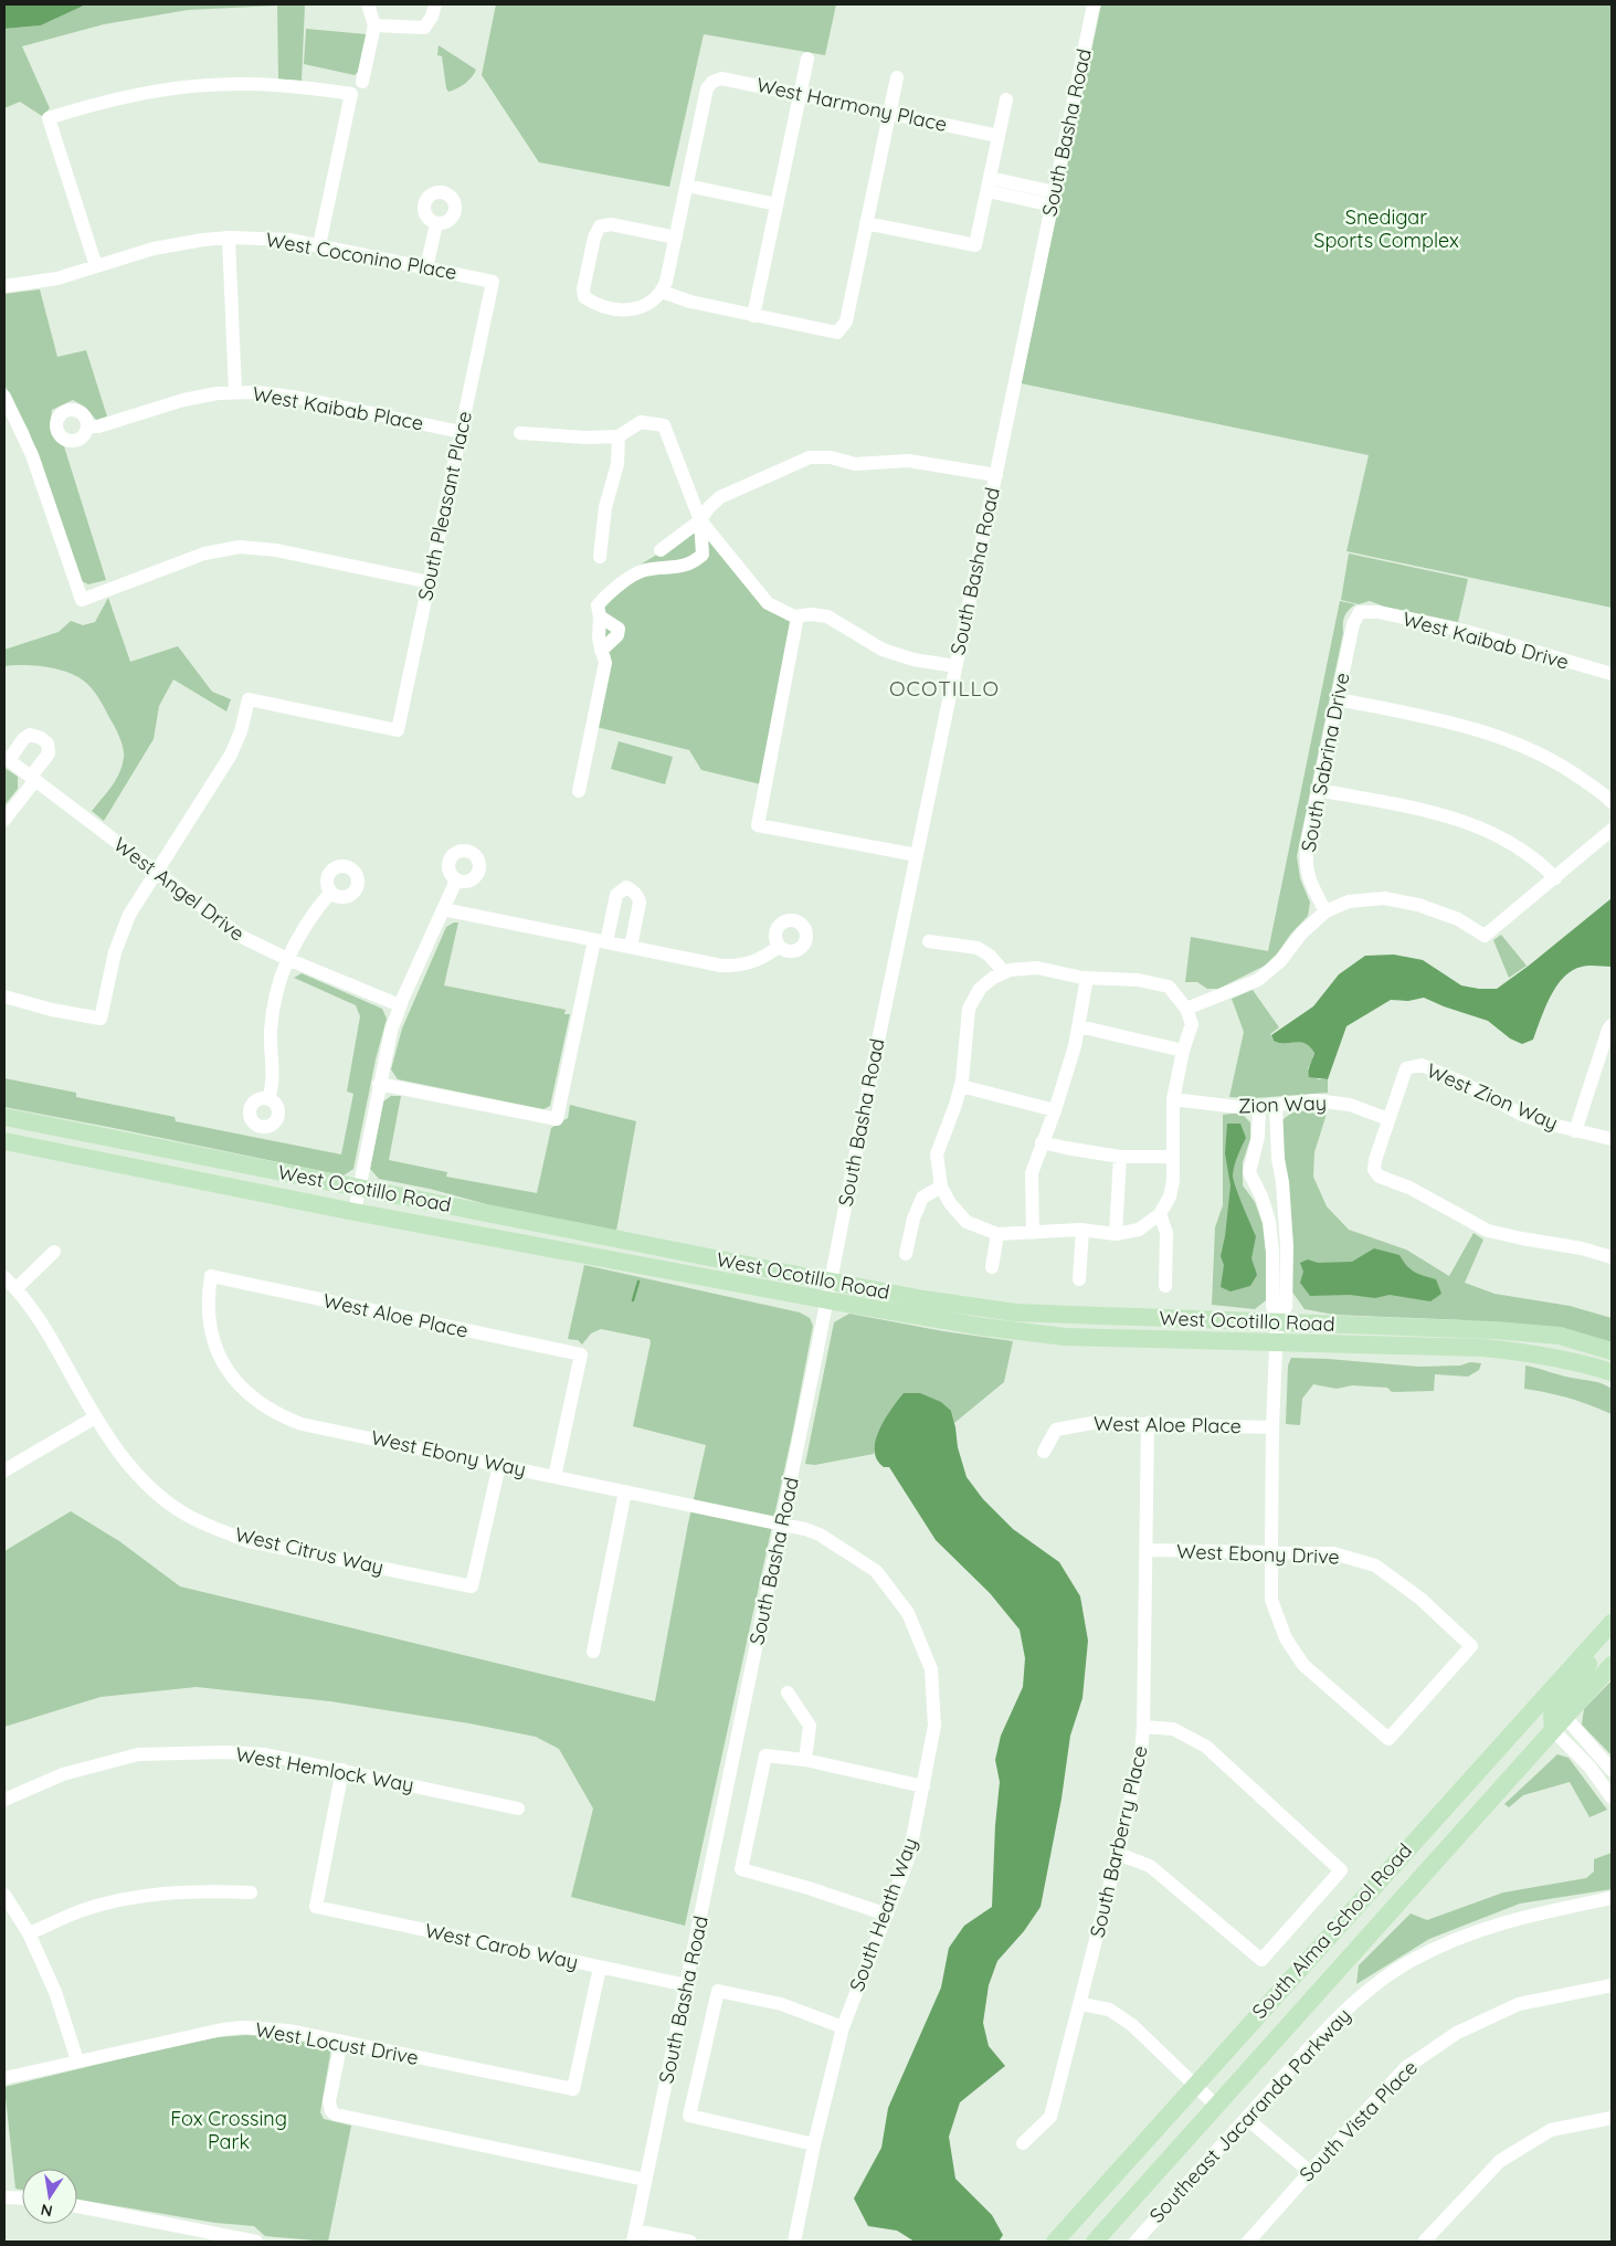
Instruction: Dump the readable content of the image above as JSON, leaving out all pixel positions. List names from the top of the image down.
{
  "streets": {
    "main road": ["West Ocotillo Road", "South Alma School Road"],
    "street": [
      "West Harmony Place",
      "South Basha Road",
      "West Coconino Place",
      "West Kaibab Place",
      "South Pleasant Place",
      "West Kaibab Drive",
      "South Sabrina Drive",
      "West Angel Drive",
      "West Zion Way",
      "Zion Way",
      "West Aloe Place",
      "West Ebony Way",
      "West Citrus Way",
      "West Ebony Drive",
      "West Hemlock Way",
      "South Barberry Place",
      "South Heath Way",
      "West Carob Way",
      "West Locust Drive",
      "Southeast Jacaranda Parkway",
      "South Vista Place"
    ]
  },
  "crossings": [
    ["South Basha Road", "West Ocotillo Road"],
    ["South Basha Road", "West Ebony Way"],
    ["South Basha Road", "South Heath Way"],
    ["South Basha Road", "West Carob Way"],
    ["West Coconino Place", "South Pleasant Place"],
    ["West Kaibab Place", "South Pleasant Place"],
    ["South Pleasant Place", "West Angel Drive"],
    ["West Kaibab Drive", "South Sabrina Drive"],
    ["West Zion Way", "Zion Way"],
    ["West Aloe Place", "West Ebony Way"],
    ["West Aloe Place", "South Barberry Place"],
    ["West Ebony Way", "West Citrus Way"],
    ["West Ebony Way", "South Heath Way"],
    ["West Ebony Drive", "South Barberry Place"],
    ["West Hemlock Way", "West Carob Way"],
    ["West Carob Way", "West Locust Drive"]
  ],
  "districts": ["OCOTILLO"],
  "parks": ["Snedigar Sports Complex", "Fox Crossing Park"],
  "north": "bottom"
}
